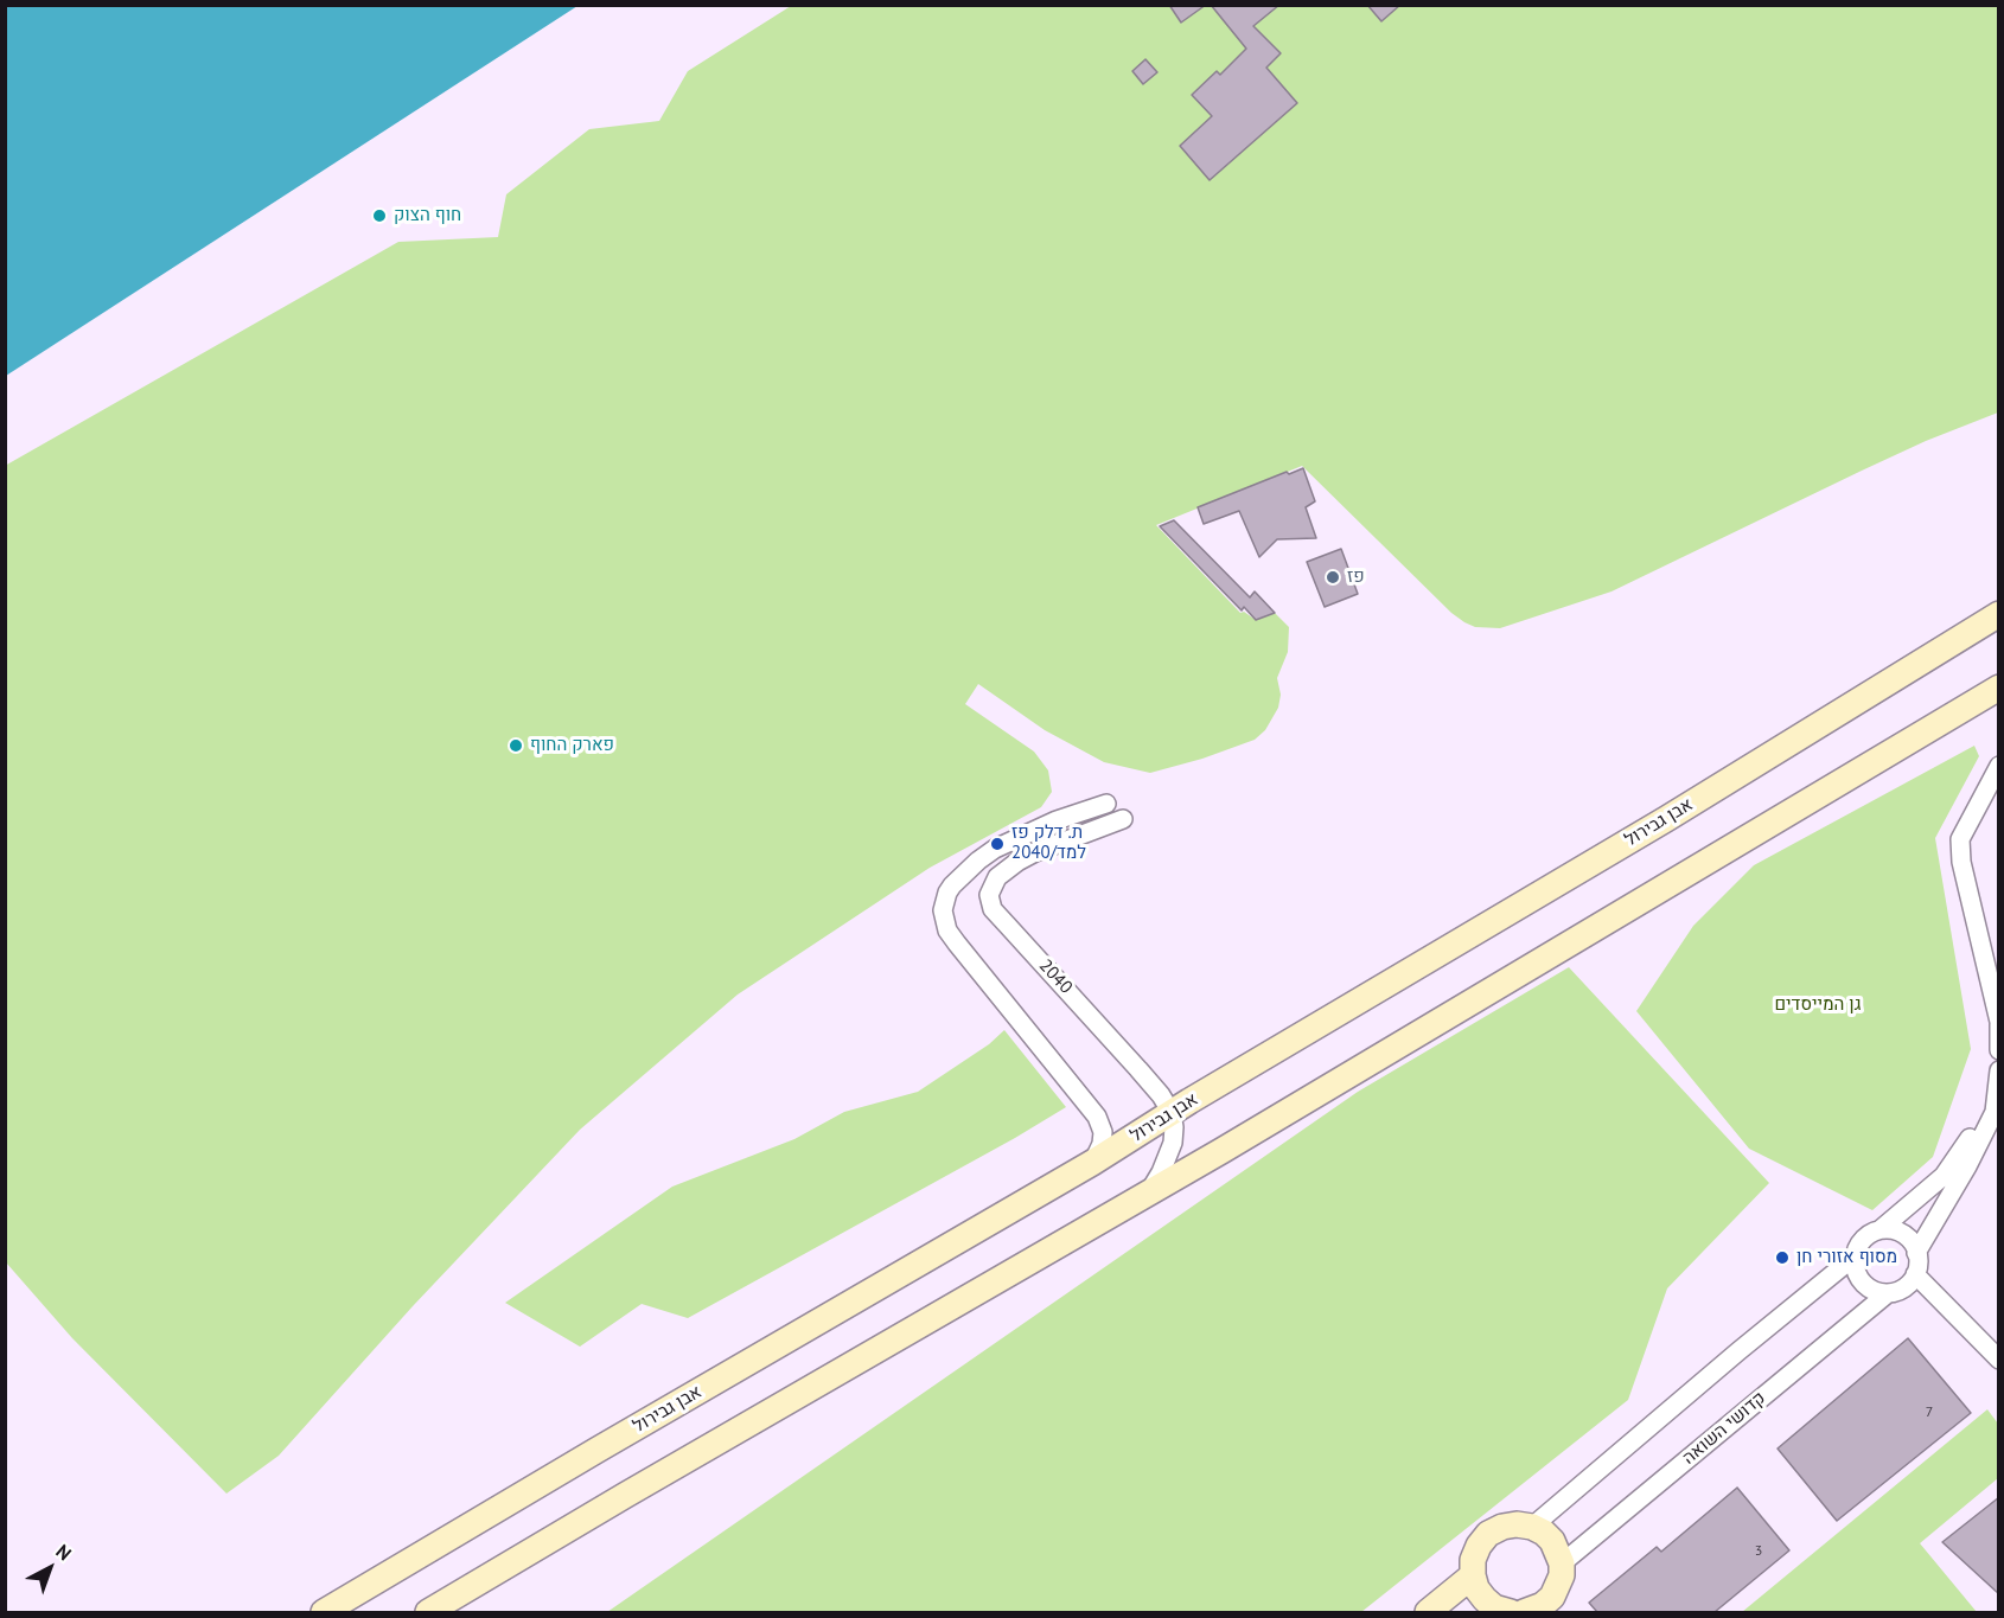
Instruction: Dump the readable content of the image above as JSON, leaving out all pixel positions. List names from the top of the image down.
{
  "streets": {
    "street": ["אבן גבירול", "2040", "קדושי השואה"]
  },
  "crossings": [
    ["אבן גבירול", "2040"]
  ],
  "parks": ["גן המייסדים"],
  "places": [
    "חוף הצוק",
    "פז",
    "פארק החוף",
    "ת. דלק פז למד/2040",
    "מסוף אזורי חן"
  ],
  "house_numbers": ["7", "3"],
  "north": "top right"
}
